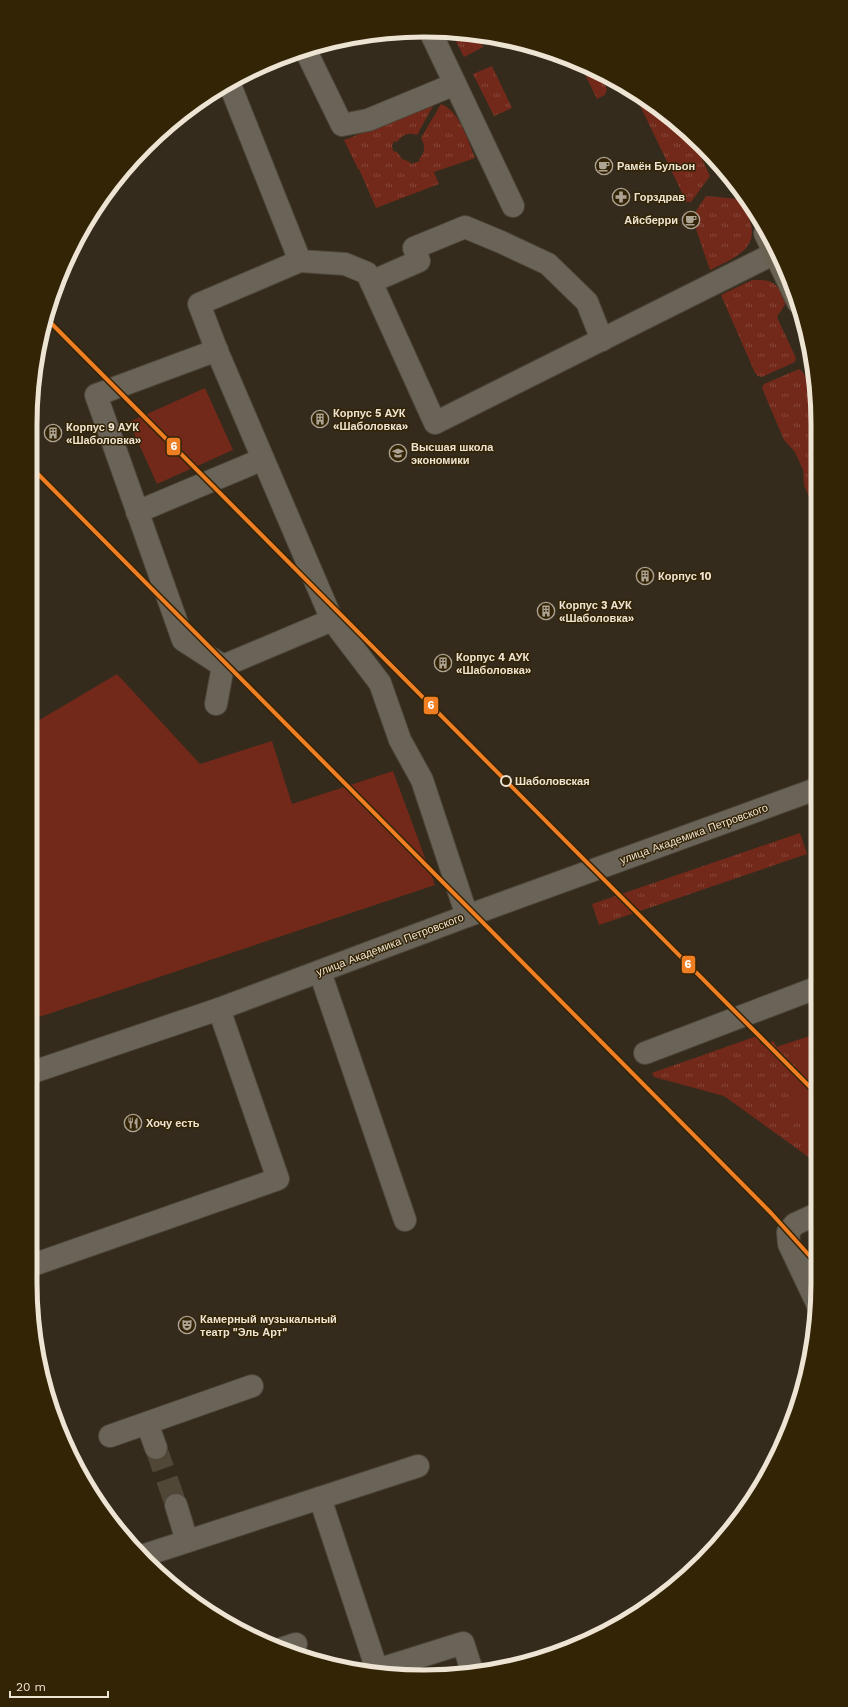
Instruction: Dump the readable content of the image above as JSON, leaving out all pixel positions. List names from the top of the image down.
{
  "streets": {
    "street": ["улица Академика Петровского"]
  },
  "places": {
    "cafe": ["Рамён Бульон", "Айсберри"],
    "pharmacy": ["Горздрав"],
    "building": [
      "Корпус 5 АУК «Шаболовка»",
      "Корпус 9 АУК «Шаболовка»",
      "Корпус 10",
      "Корпус 3 АУК «Шаболовка»",
      "Корпус 4 АУК «Шаболовка»"
    ],
    "school or university": ["Высшая школа экономики"],
    "other": ["Шаболовская"],
    "restaurant": ["Хочу есть"],
    "theatre": ["Камерный музыкальный театр \"Эль Арт\""]
  },
  "lines": ["transit line 6"],
  "scale_bar": "20 m"
}
